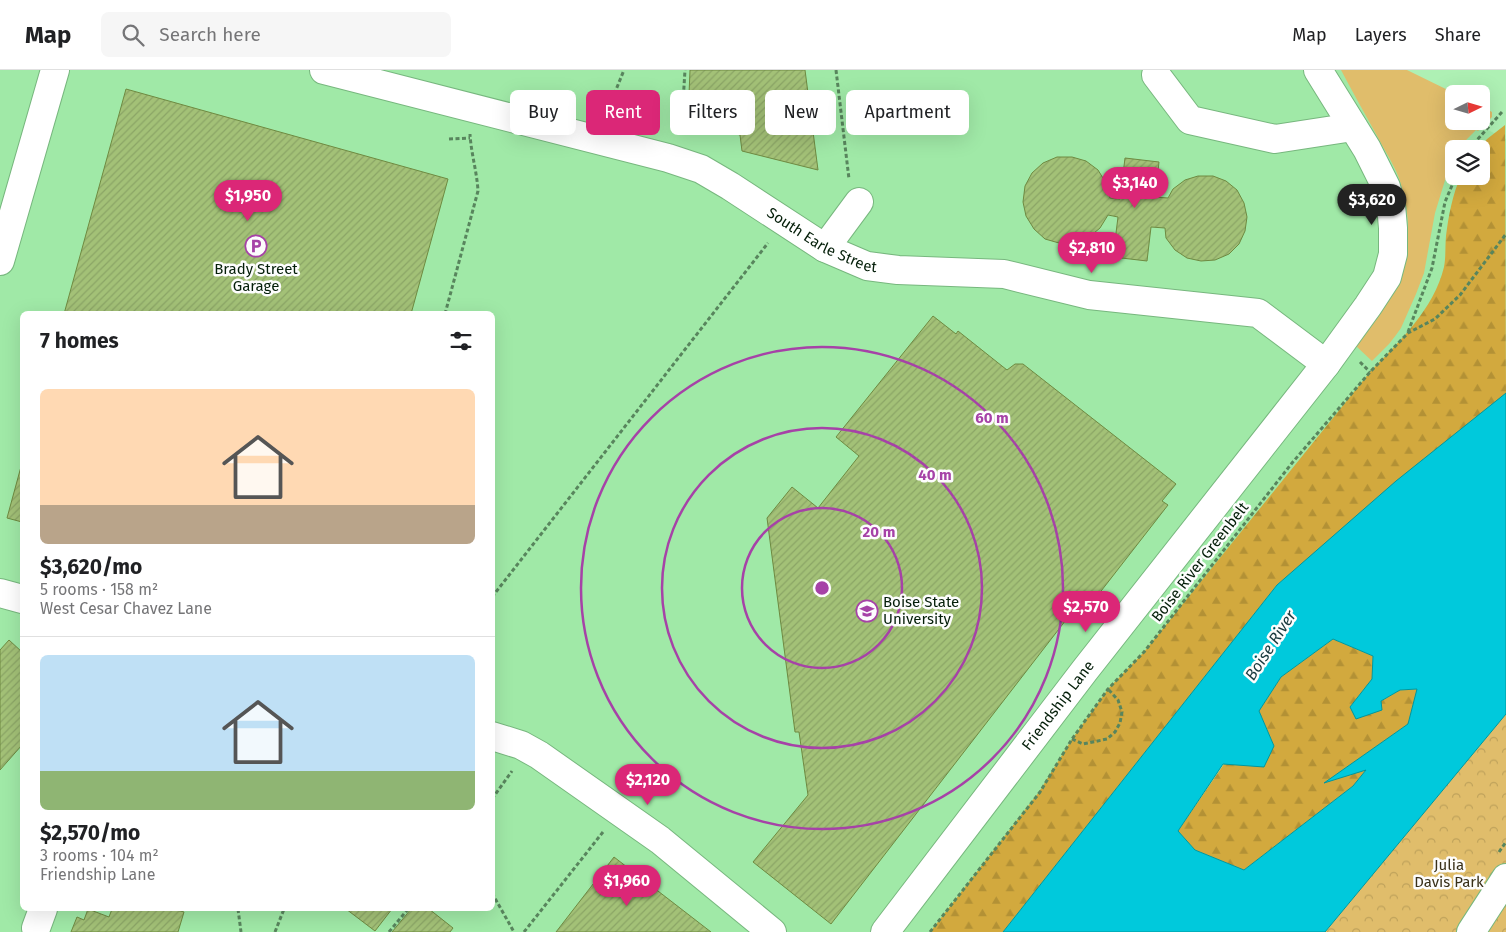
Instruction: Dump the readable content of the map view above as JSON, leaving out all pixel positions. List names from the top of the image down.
{
  "streets": {
    "street": ["South Earle Street", "Friendship Lane"],
    "path": ["Boise River Greenbelt"]
  },
  "crossings": [
    ["South Earle Street", "Friendship Lane"]
  ],
  "water": ["Boise River"],
  "parks": ["Julia Davis Park"],
  "places": {
    "parking": ["Brady Street Garage"],
    "school or university": ["Boise State University"]
  },
  "north": "right",
  "page": {
    "header": "Map",
    "search": "Search here",
    "nav": ["Map", "Layers", "Share"],
    "chip": [
      "Buy",
      "Rent",
      "Filters",
      "New",
      "Apartment"
    ],
    "price": [
      "$3,140",
      "$1,950",
      "$3,620",
      "$2,810",
      "$2,570",
      "$2,120",
      "$1,960"
    ],
    "heading": "7 homes",
    "list": [
      {
        "name": "$3,620/mo",
        "note": "5 rooms · 158 m² · West Cesar Chavez Lane"
      },
      {
        "name": "$2,570/mo",
        "note": "3 rooms · 104 m² · Friendship Lane"
      }
    ]
  },
  "rings": ["60 m", "40 m", "20 m"]
}
